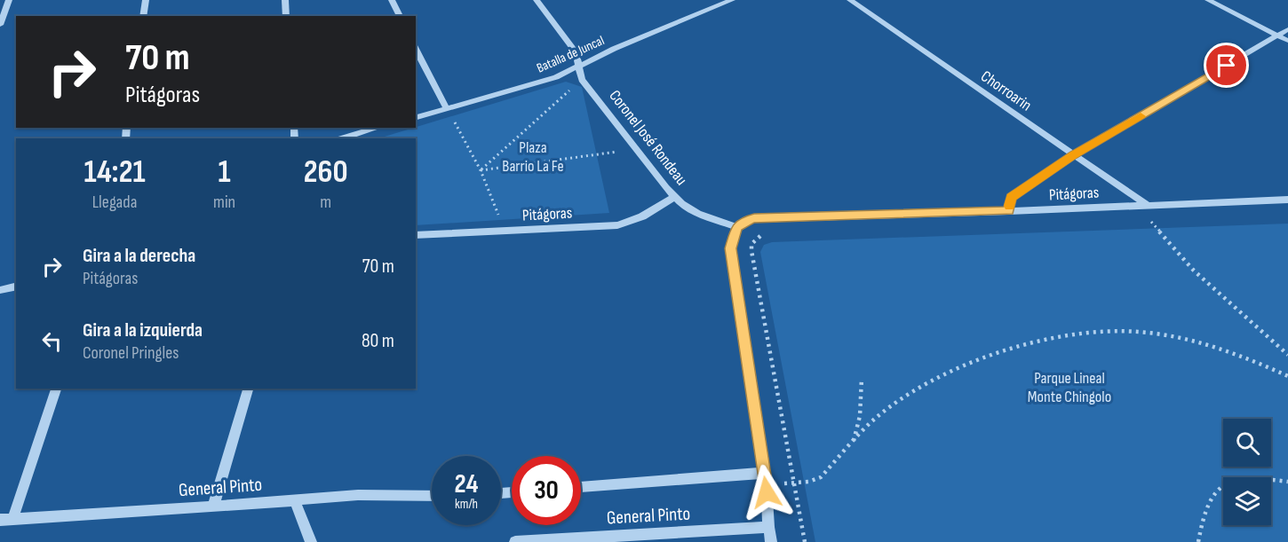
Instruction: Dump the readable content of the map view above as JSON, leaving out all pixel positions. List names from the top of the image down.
{
  "streets": {
    "street": [
      "Batalla de Juncal",
      "Chorroarin",
      "Coronel José Rondeau",
      "Pitágoras",
      "General Pinto"
    ]
  },
  "crossings": [
    ["Batalla de Juncal", "Coronel José Rondeau"],
    ["Chorroarin", "Pitágoras"],
    ["Coronel José Rondeau", "Pitágoras"]
  ],
  "parks": ["Plaza Barrio La Fe", "Parque Lineal Monte Chingolo"],
  "page": {
    "turn": ["70 m", "Pitágoras"],
    "eta": [
      "14:21",
      "Llegada",
      "1",
      "min",
      "260",
      "m"
    ],
    "list": [
      {
        "name": "Gira a la derecha",
        "note": "Pitágoras",
        "value": "70 m"
      },
      {
        "name": "Gira a la izquierda",
        "note": "Coronel Pringles",
        "value": "80 m"
      }
    ],
    "speed": "24 km/h",
    "limit": "30"
  }
}
